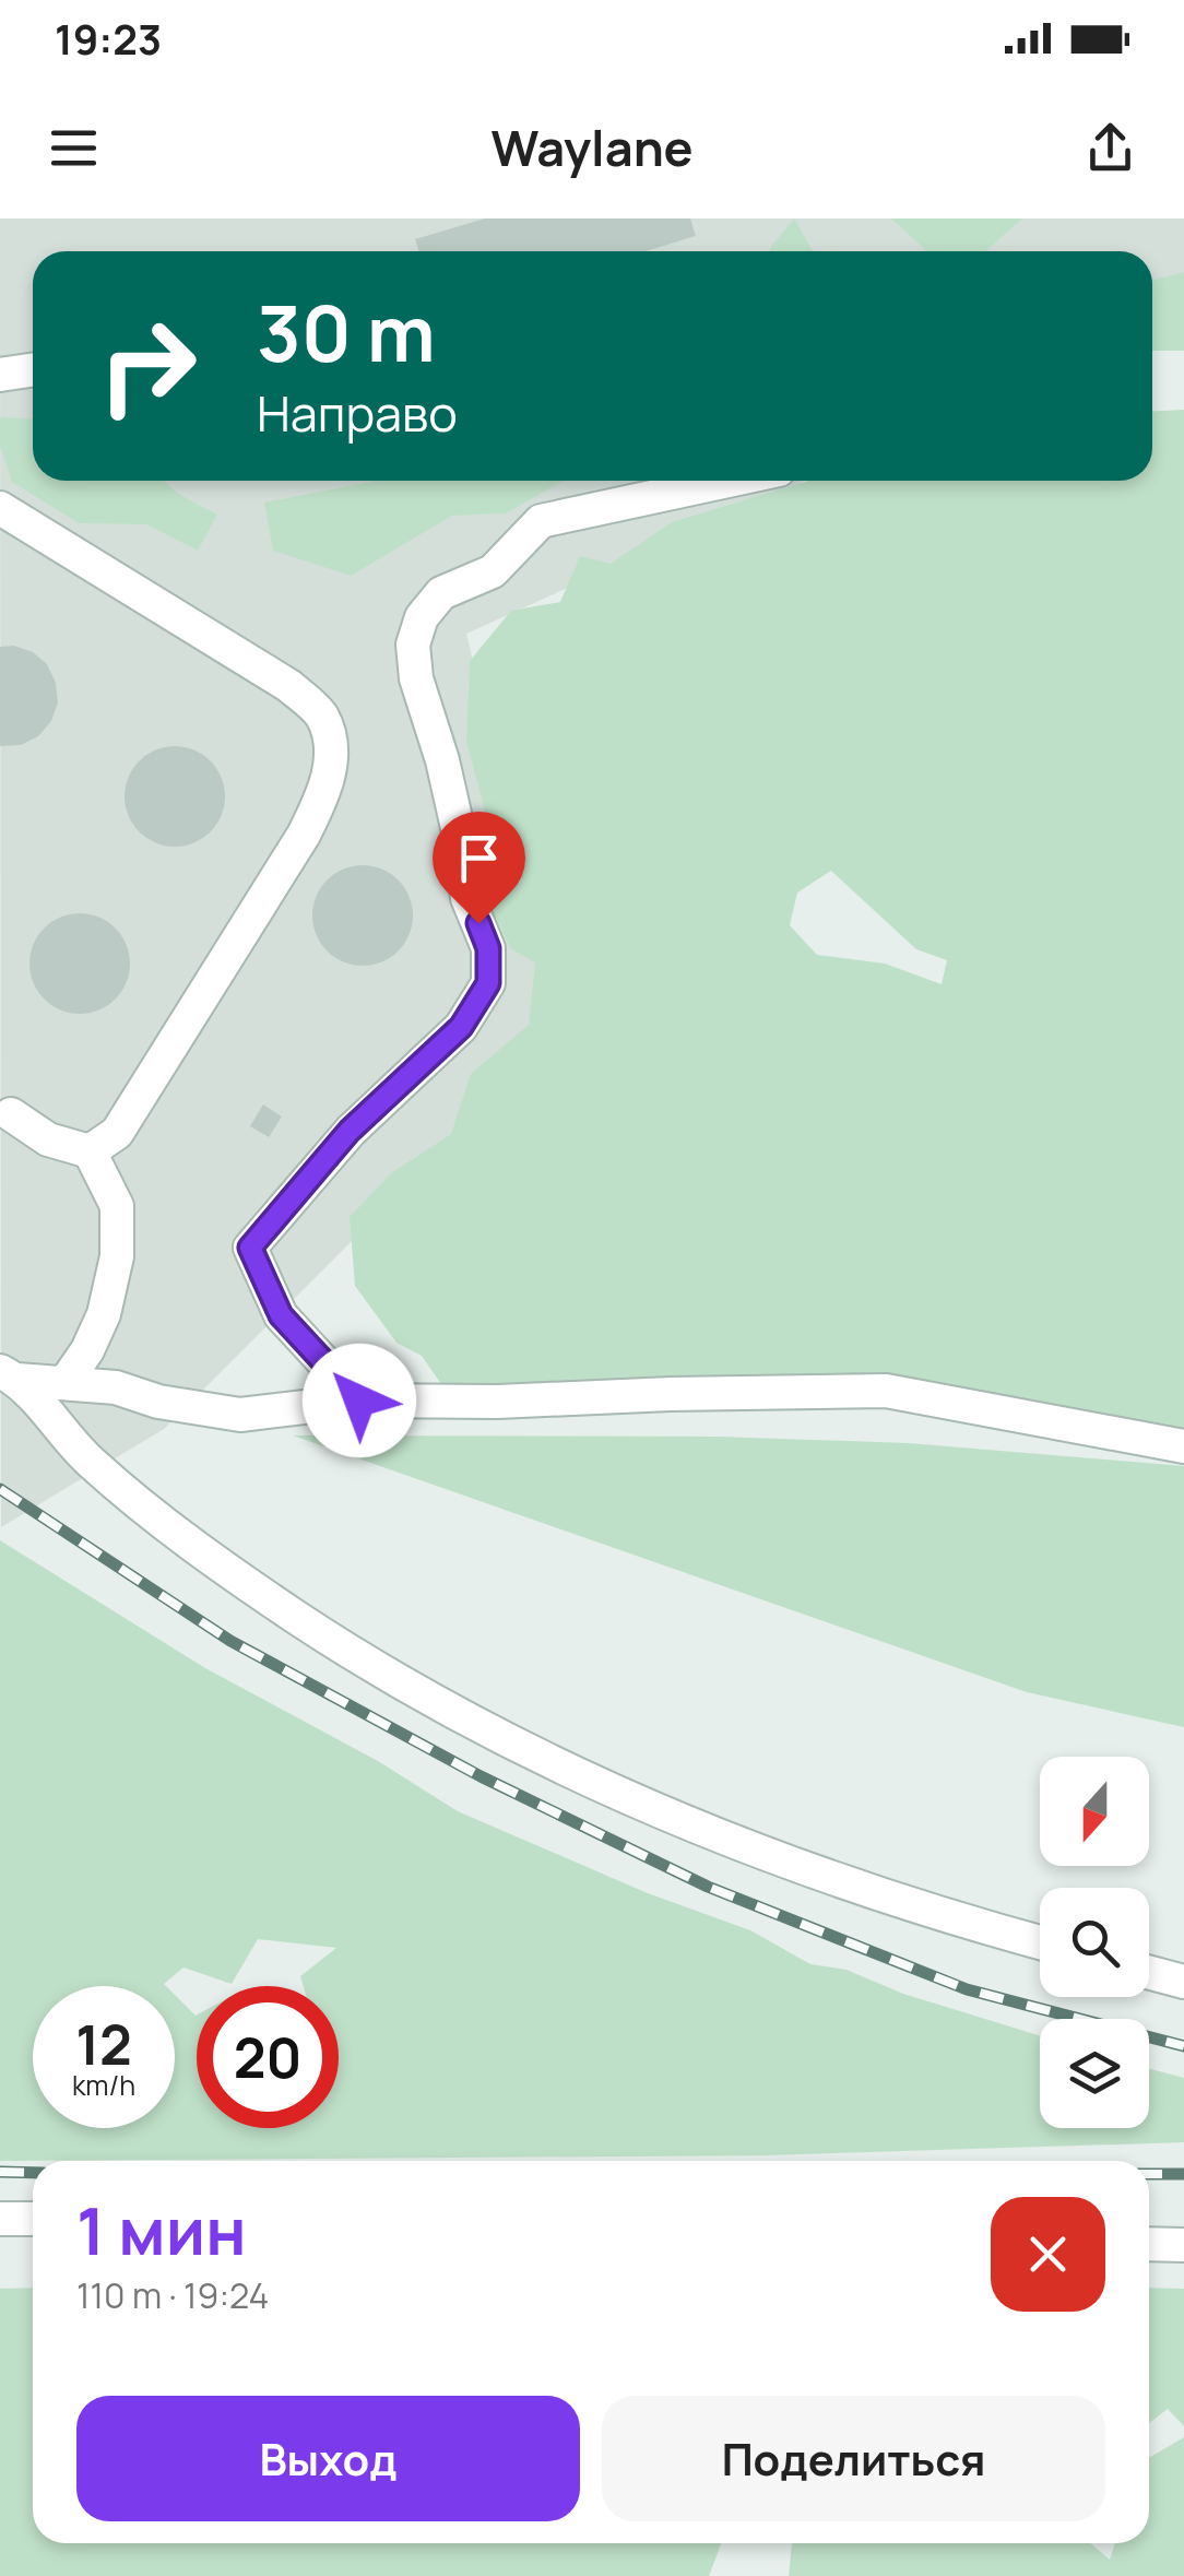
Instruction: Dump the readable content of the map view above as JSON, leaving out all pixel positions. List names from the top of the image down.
{
  "north": "bottom",
  "page": {
    "status": "19:23",
    "header": "Waylane",
    "turn": ["30 m", "Направо"],
    "speed": "12 km/h",
    "limit": "20",
    "heading": ["1 мин", "110 m · 19:24"],
    "buttons": ["Выход", "Поделиться"]
  }
}
